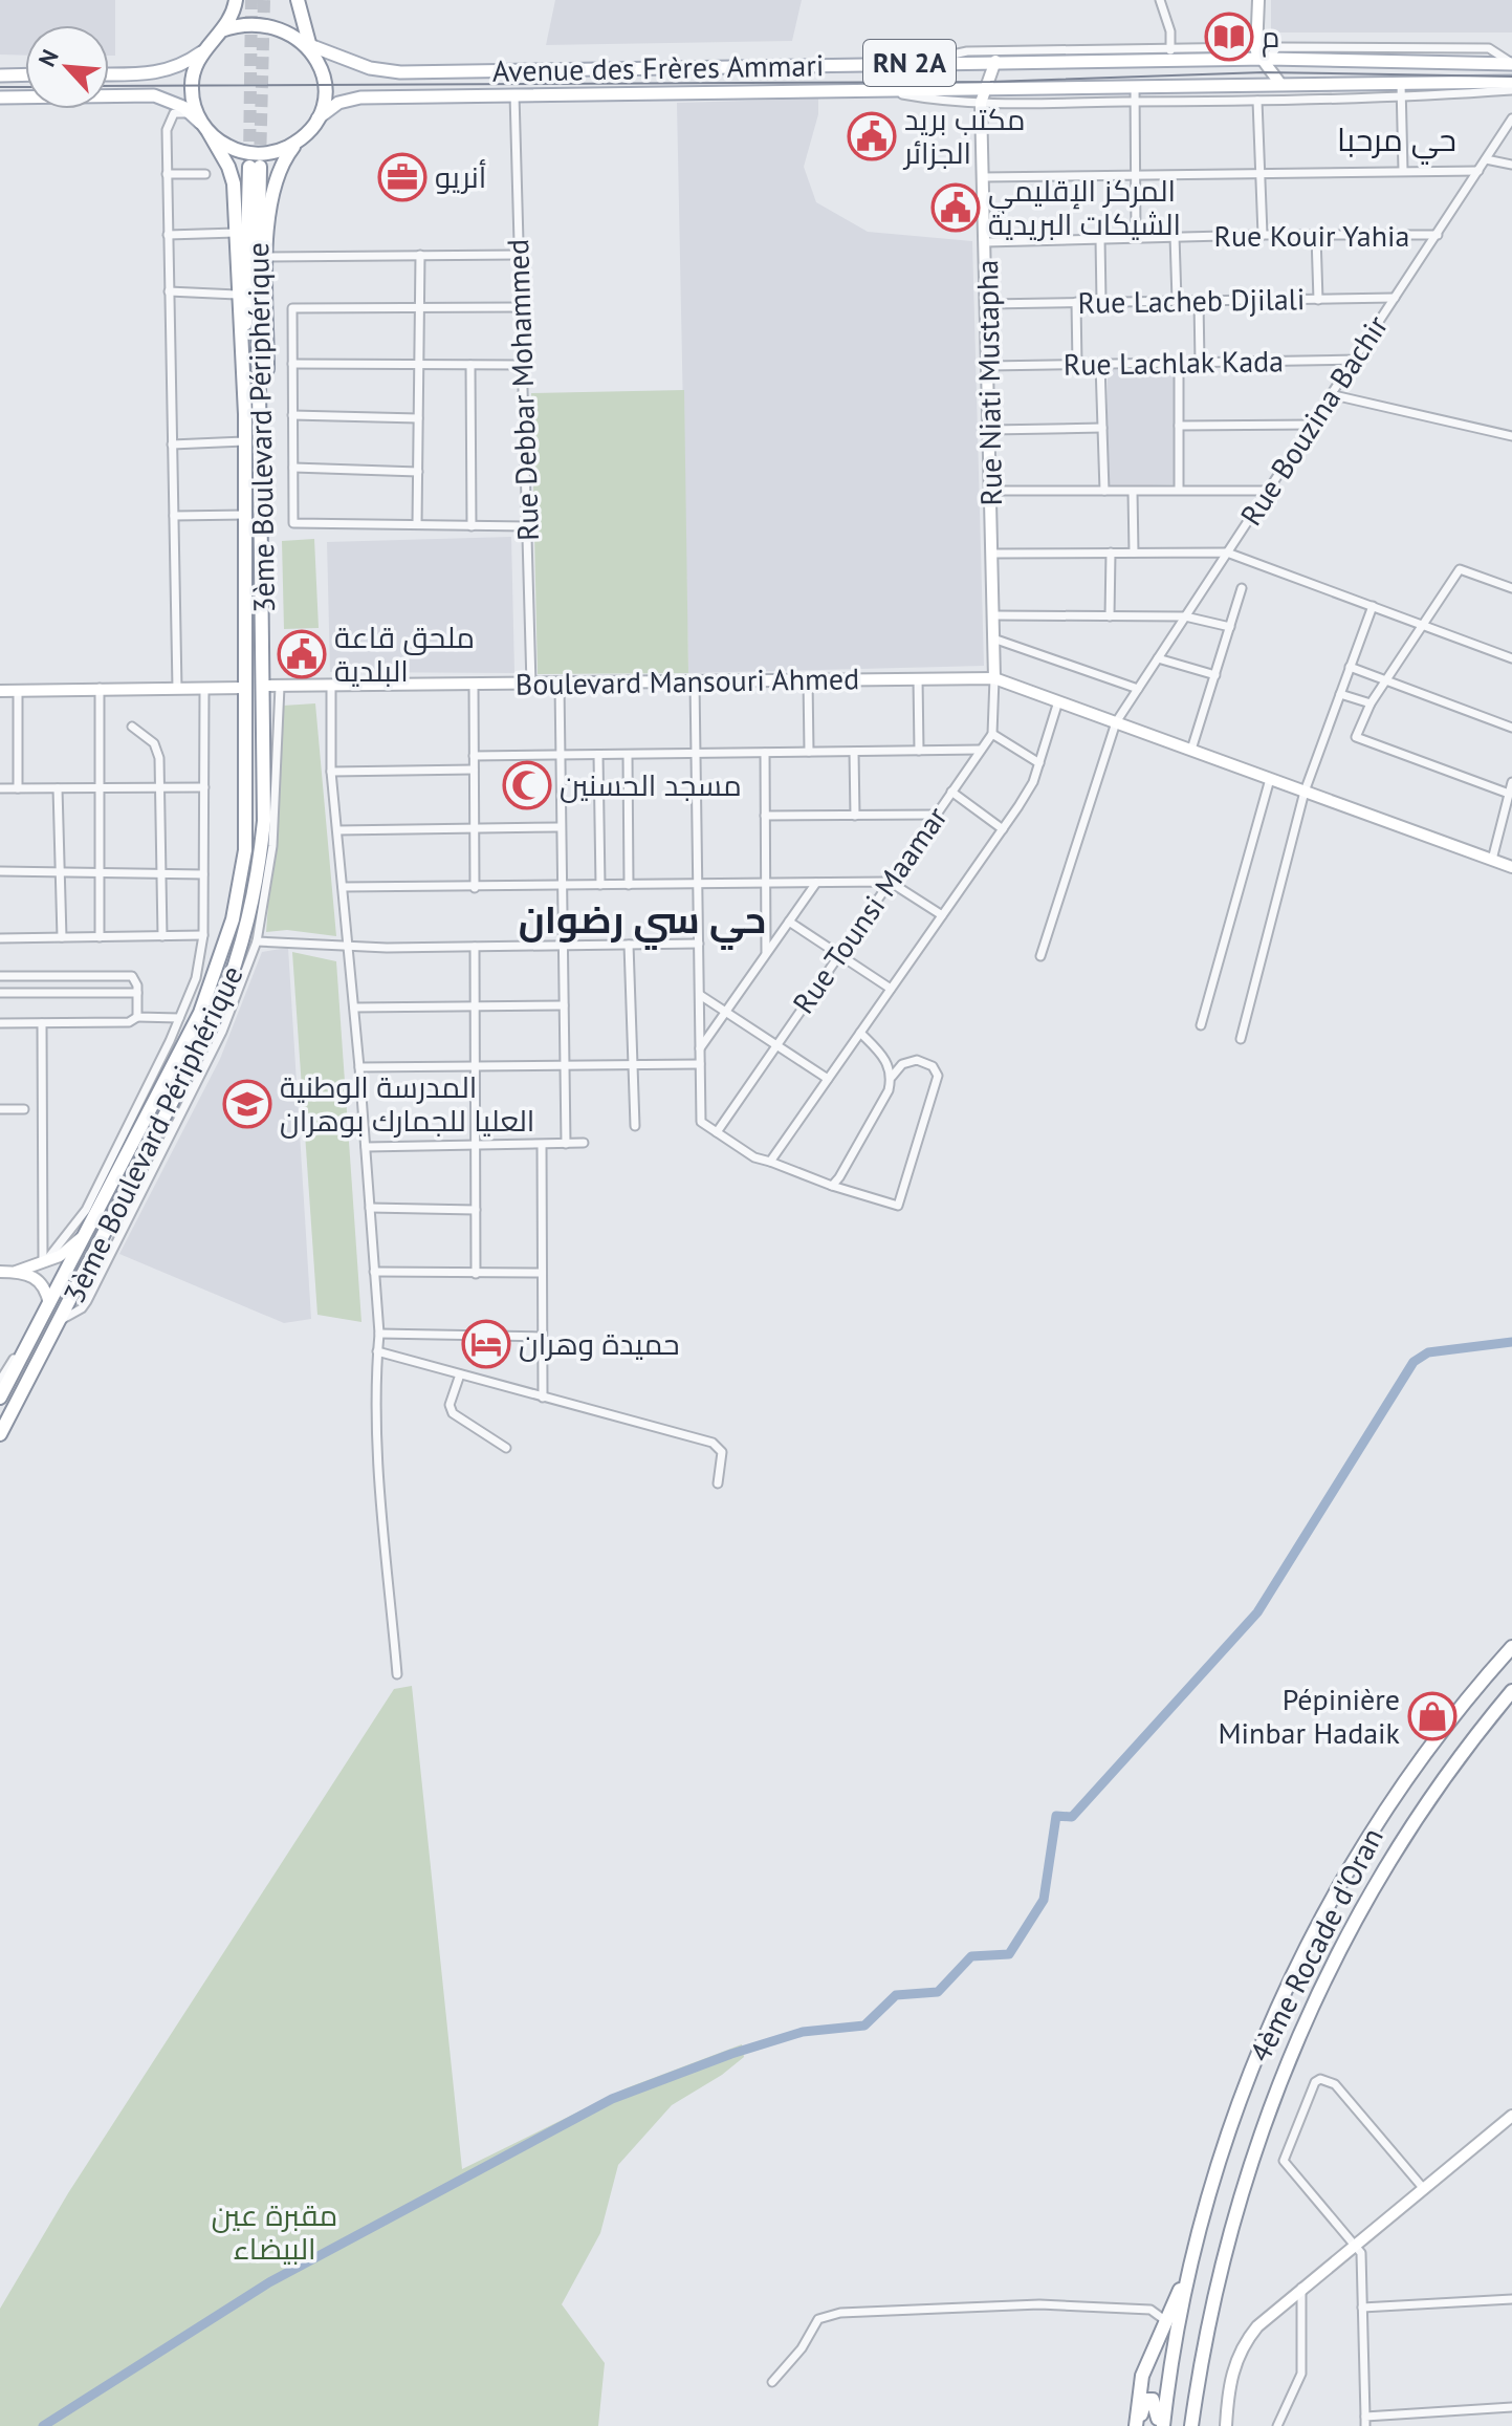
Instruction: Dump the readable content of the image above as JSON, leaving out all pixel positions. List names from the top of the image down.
{
  "streets": {
    "highway": ["3ème Boulevard Périphérique", "4ème Rocade d'Oran"],
    "main road": [
      "RN 2A",
      "Avenue des Frères Ammari",
      "Rue Niati Mustapha",
      "Boulevard Mansouri Ahmed"
    ],
    "street": [
      "Rue Kouir Yahia",
      "Rue Lacheb Djilali",
      "Rue Lachlak Kada",
      "Rue Debbar Mohammed",
      "Rue Bouzina Bachir",
      "Rue Tounsi Maamar"
    ]
  },
  "crossings": [
    ["Avenue des Frères Ammari", "Rue Niati Mustapha"],
    ["Avenue des Frères Ammari", "Rue Debbar Mohammed"],
    ["Avenue des Frères Ammari", "3ème Boulevard Périphérique"],
    ["Rue Kouir Yahia", "Rue Niati Mustapha"],
    ["Rue Kouir Yahia", "Rue Bouzina Bachir"],
    ["Rue Lacheb Djilali", "Rue Niati Mustapha"],
    ["Rue Lacheb Djilali", "Rue Bouzina Bachir"],
    ["Rue Lachlak Kada", "Rue Niati Mustapha"],
    ["Rue Lachlak Kada", "Rue Bouzina Bachir"],
    ["Rue Niati Mustapha", "Boulevard Mansouri Ahmed"],
    ["Rue Debbar Mohammed", "Boulevard Mansouri Ahmed"],
    ["Rue Bouzina Bachir", "Boulevard Mansouri Ahmed"],
    ["3ème Boulevard Périphérique", "Boulevard Mansouri Ahmed"]
  ],
  "districts": ["حي مرحبا", "حي سي رضوان"],
  "parks": ["مقبرة عين البيضاء"],
  "places": {
    "library": ["م"],
    "public building": ["مكتب بريد الجزائر", "المركز الإقليمي الشيكات البريدية", "ملحق قاعة البلدية"],
    "office": ["أنريو"],
    "mosque": ["مسجد الحسنين"],
    "school or university": ["المدرسة الوطنية العليا للجمارك بوهران"],
    "hotel": ["حميدة وهران"],
    "shop": ["Pépinière Minbar Hadaik"]
  },
  "north": "top left"
}
